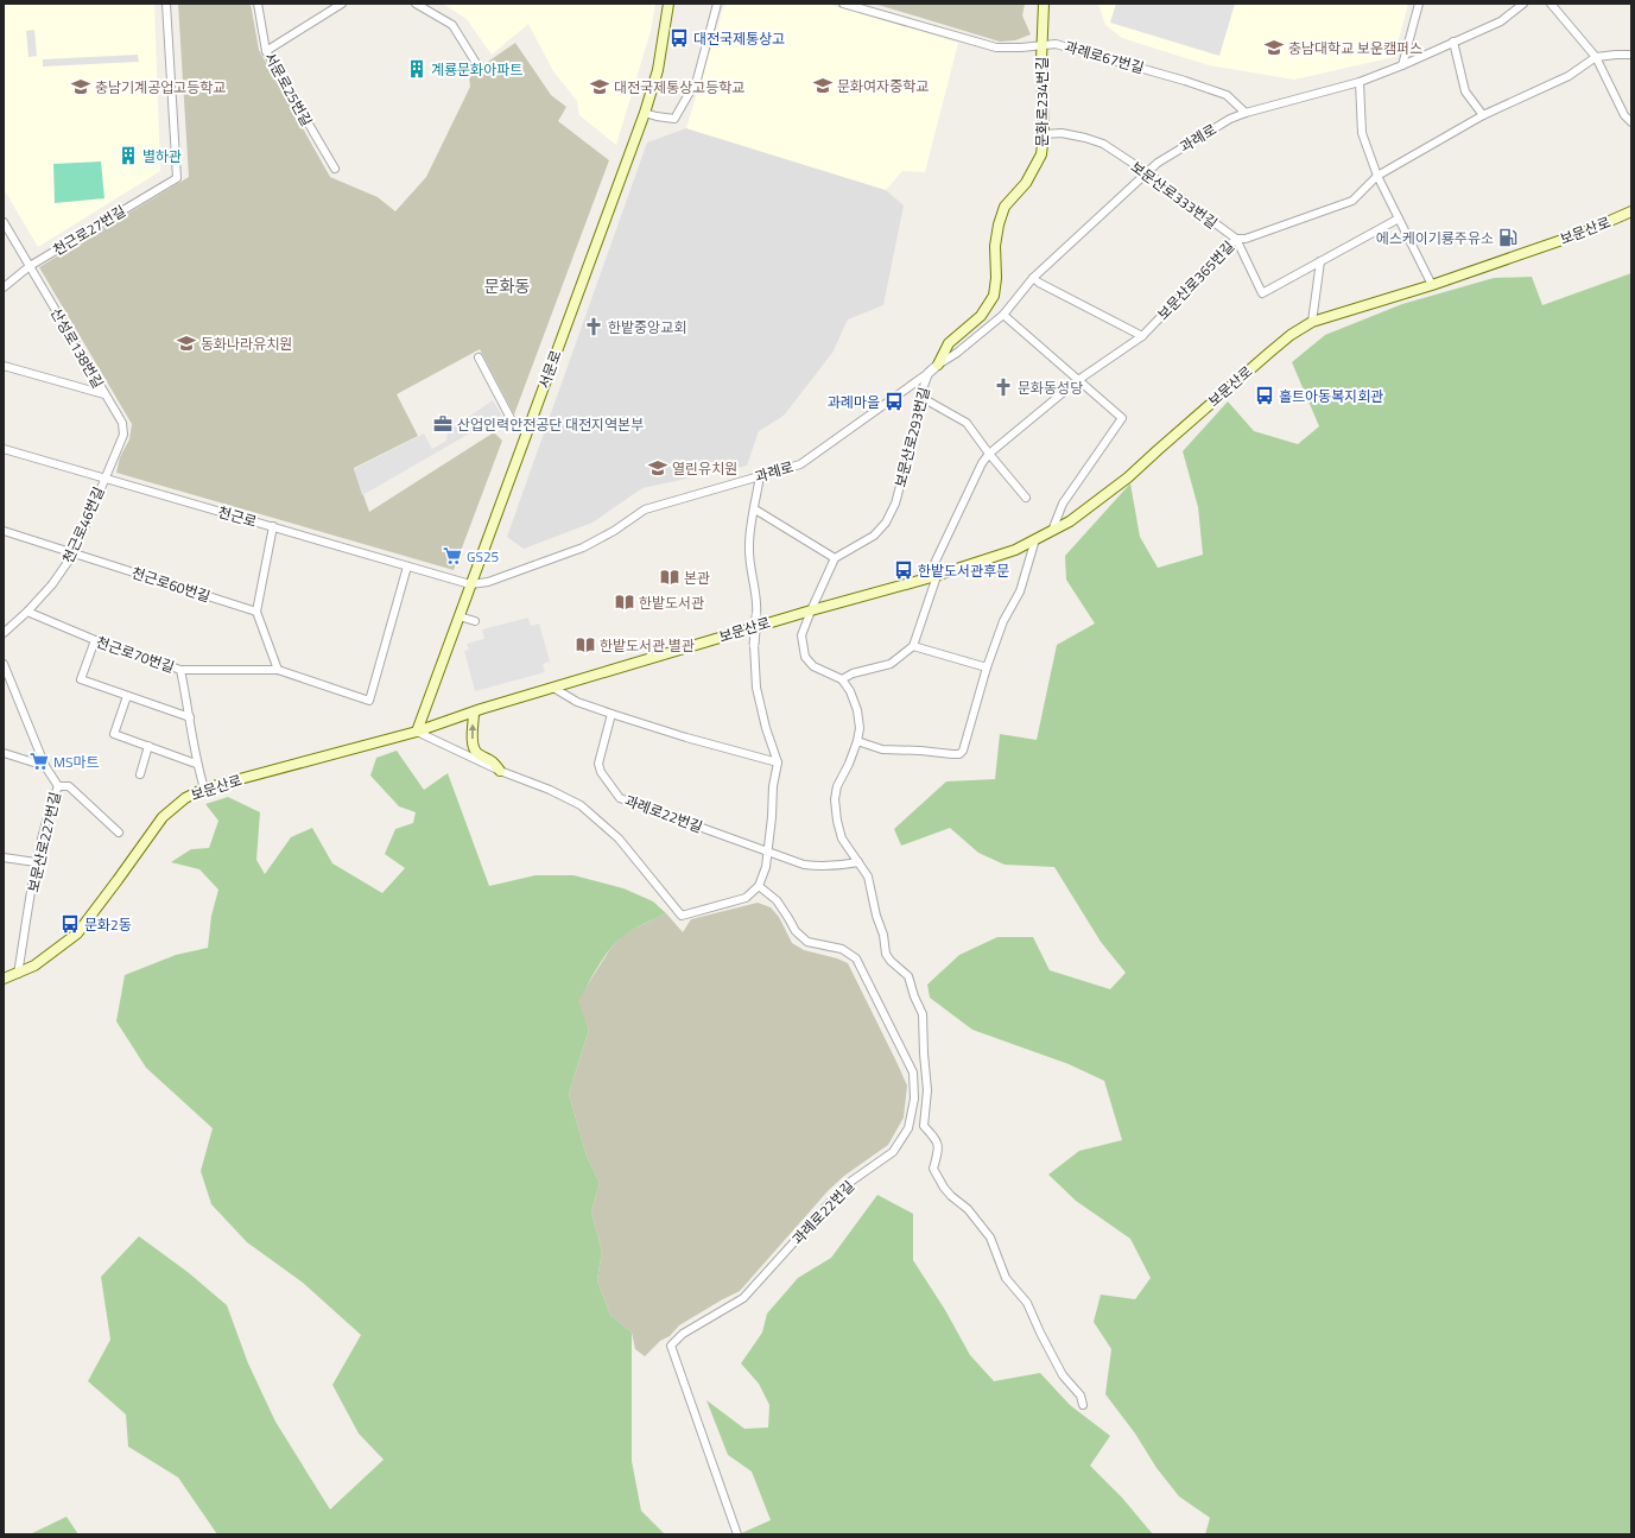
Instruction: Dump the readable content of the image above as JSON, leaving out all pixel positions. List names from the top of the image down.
{
  "streets": {
    "main road": ["문화로234번길", "보문산로", "서문로"],
    "street": [
      "과례로67번길",
      "서문로25번길",
      "과례로",
      "보문산로333번길",
      "천근로27번길",
      "보문산로365번길",
      "산성로138번길",
      "보문산로293번길",
      "천근로",
      "천근로46번길",
      "천근로60번길",
      "천근로70번길",
      "과례로22번길",
      "보문산로227번길"
    ]
  },
  "crossings": [
    ["과례로67번길", "문화로234번길"],
    ["과례로67번길", "과례로"],
    ["문화로234번길", "과례로"],
    ["문화로234번길", "보문산로333번길"],
    ["과례로", "보문산로333번길"],
    ["과례로", "서문로"],
    ["과례로", "보문산로293번길"],
    ["과례로", "천근로"],
    ["보문산로333번길", "보문산로365번길"],
    ["천근로27번길", "산성로138번길"],
    ["보문산로", "보문산로365번길"],
    ["보문산로", "서문로"],
    ["보문산로", "보문산로227번길"],
    ["산성로138번길", "천근로"],
    ["산성로138번길", "천근로46번길"],
    ["서문로", "천근로"],
    ["천근로", "천근로46번길"],
    ["천근로", "천근로70번길"],
    ["천근로46번길", "천근로60번길"],
    ["천근로46번길", "천근로70번길"]
  ],
  "districts": ["문화동"],
  "places": {
    "bus stop": [
      "대전국제통상고",
      "홀트아동복지회관",
      "과례마을",
      "한밭도서관후문",
      "문화2동"
    ],
    "school or university": [
      "충남대학교 보운캠퍼스",
      "문화여자중학교",
      "충남기계공업고등학교",
      "대전국제통상고등학교",
      "동화나라유치원",
      "열린유치원"
    ],
    "building": ["계룡문화아파트", "별하관"],
    "fuel station": ["에스케이기룡주유소"],
    "church": ["한밭중앙교회", "문화동성당"],
    "office": ["산업인력안전공단 대전지역본부"],
    "supermarket": ["GS25", "MS마트"],
    "library": ["본관", "한밭도서관", "한밭도서관 별관"]
  }
}
